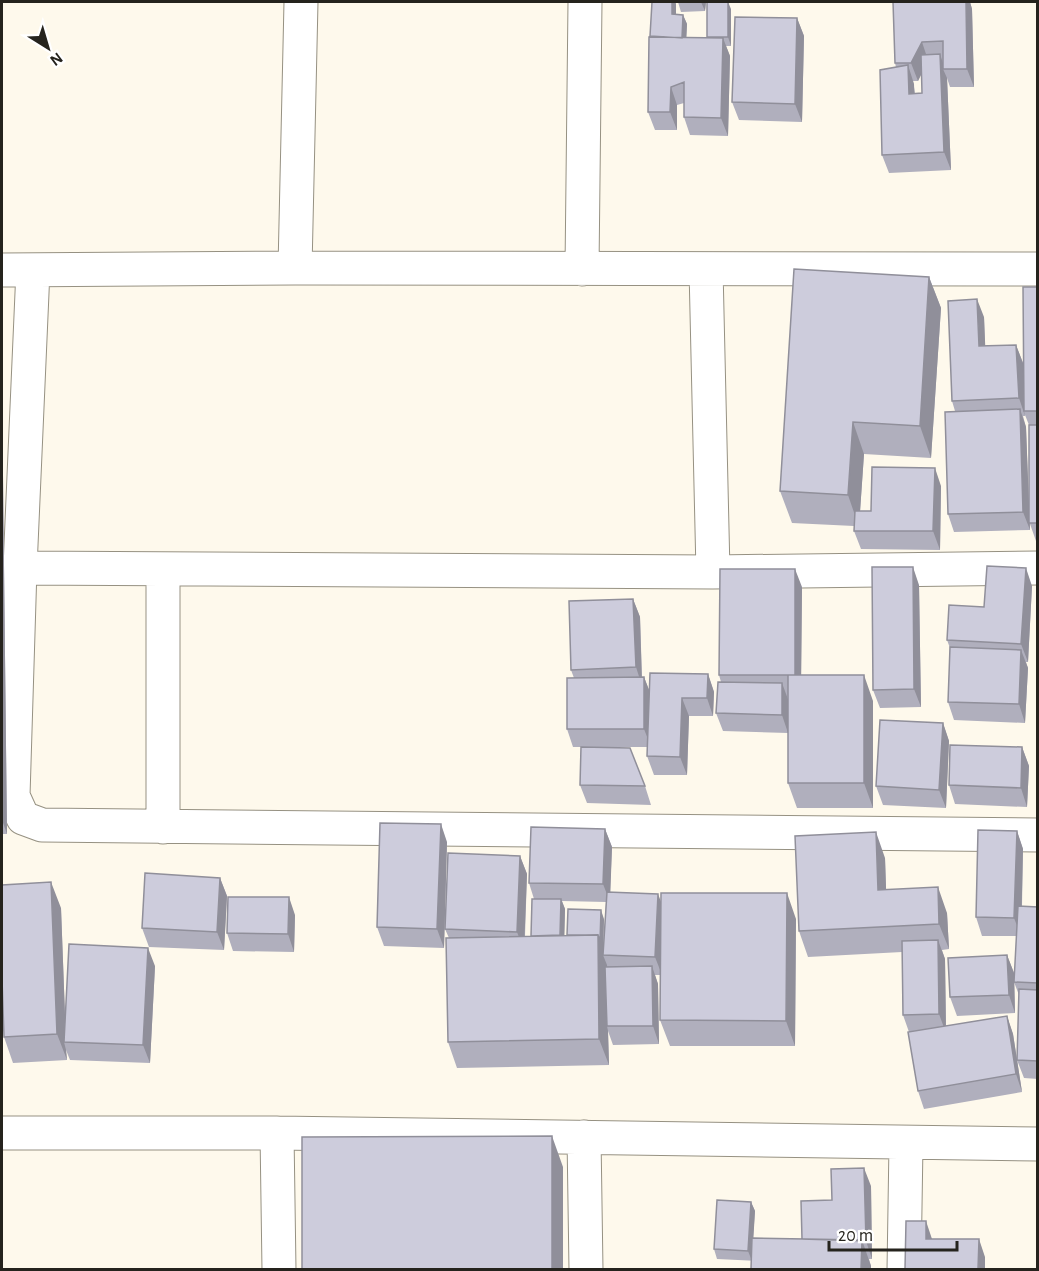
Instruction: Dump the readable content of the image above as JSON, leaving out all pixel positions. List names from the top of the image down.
{
  "scale_bar": "20 m",
  "north": "bottom right"
}
